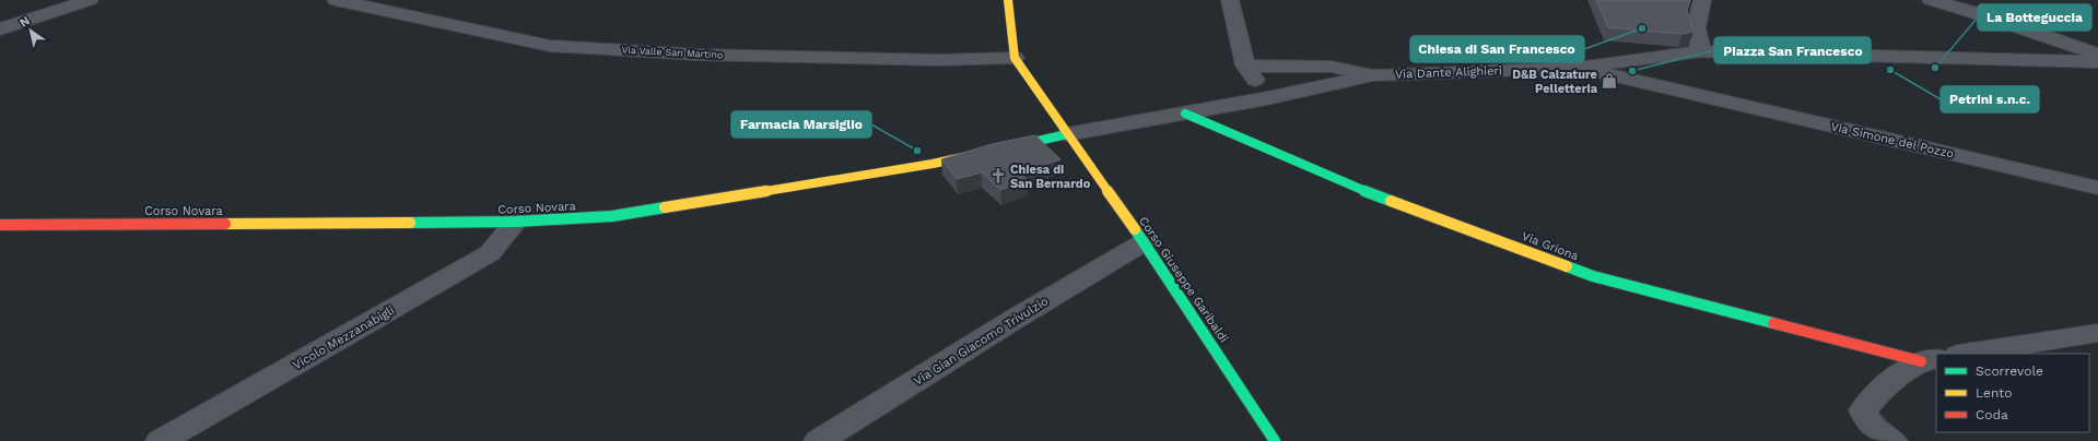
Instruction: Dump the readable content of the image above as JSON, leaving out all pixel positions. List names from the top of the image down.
{
  "streets": {
    "street": [
      "Via Valle San Martino",
      "Via Dante Alighieri",
      "Via Simone del Pozzo",
      "Corso Novara",
      "Via Griona",
      "Corso Giuseppe Garibaldi",
      "Vicolo Mezzanabigli",
      "Via Gian Giacomo Trivulzio"
    ]
  },
  "crossings": [
    ["Via Valle San Martino", "Corso Giuseppe Garibaldi"],
    ["Via Dante Alighieri", "Via Simone del Pozzo"],
    ["Via Dante Alighieri", "Via Griona"],
    ["Via Dante Alighieri", "Corso Giuseppe Garibaldi"],
    ["Corso Novara", "Vicolo Mezzanabigli"],
    ["Corso Giuseppe Garibaldi", "Via Gian Giacomo Trivulzio"]
  ],
  "places": {
    "other": [
      "Chiesa di San Francesco",
      "La Botteguccia",
      "Petrini s.n.c.",
      "Piazza San Francesco",
      "Farmacia Marsiglio"
    ],
    "shop": ["D&B Calzature Pelletteria"],
    "church": ["Chiesa di San Bernardo"]
  },
  "legend": ["Scorrevole", "Lento", "Coda"],
  "north": "top left"
}
